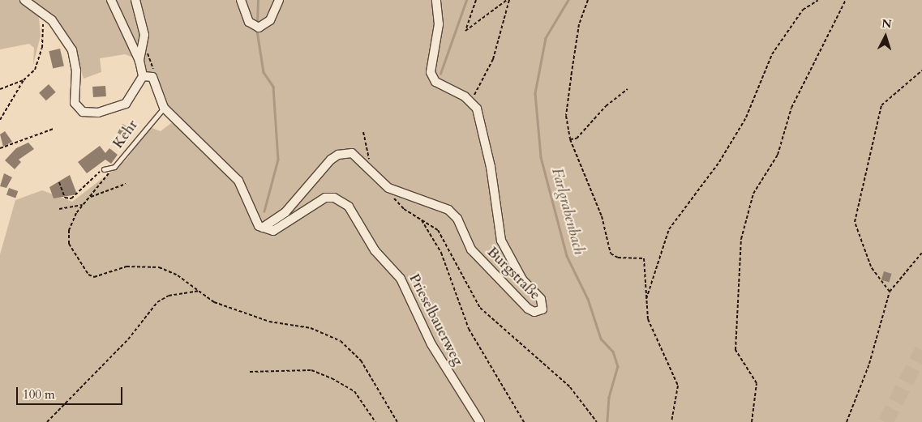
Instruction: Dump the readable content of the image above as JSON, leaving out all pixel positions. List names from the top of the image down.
{
  "streets": {
    "street": ["Burgstraße", "Prieselbauerweg"],
    "lane": ["Kehr"]
  },
  "crossings": [
    ["Burgstraße", "Prieselbauerweg"]
  ],
  "water": ["Farlgrabenbach"],
  "scale_bar": "100 m",
  "north": "top"
}
